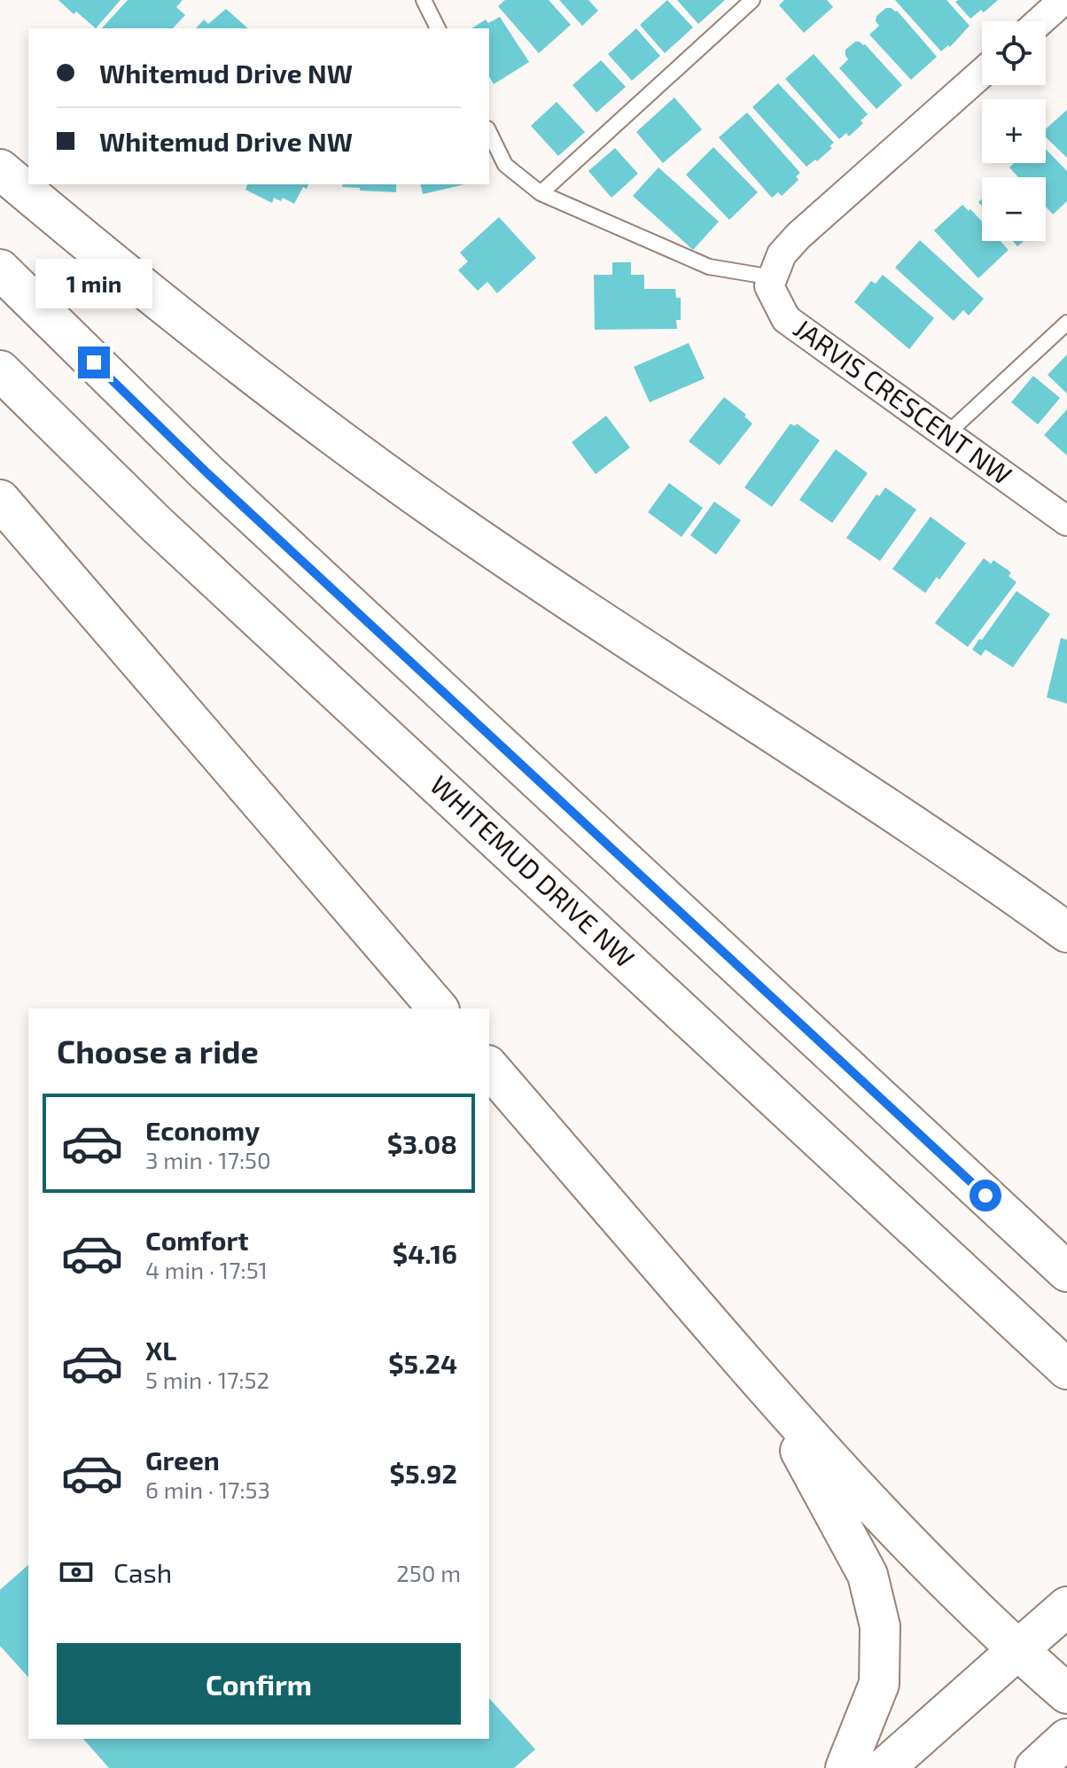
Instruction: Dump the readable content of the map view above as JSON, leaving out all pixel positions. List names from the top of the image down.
{
  "streets": {
    "main road": ["WHITEMUD DRIVE NW"],
    "street": ["JARVIS CRESCENT NW"]
  },
  "page": {
    "map_buttons": ["+", "−"],
    "banner": ["Whitemud Drive NW", "Whitemud Drive NW"],
    "bubble": "1 min",
    "heading": "Choose a ride",
    "list": [
      {
        "name": "Economy",
        "note": "3 min · 17:50",
        "value": "$3.08"
      },
      {
        "name": "Comfort",
        "note": "4 min · 17:51",
        "value": "$4.16"
      },
      {
        "name": "XL",
        "note": "5 min · 17:52",
        "value": "$5.24"
      },
      {
        "name": "Green",
        "note": "6 min · 17:53",
        "value": "$5.92"
      }
    ],
    "pay": ["Cash", "250 m"],
    "buttons": "Confirm"
  }
}
